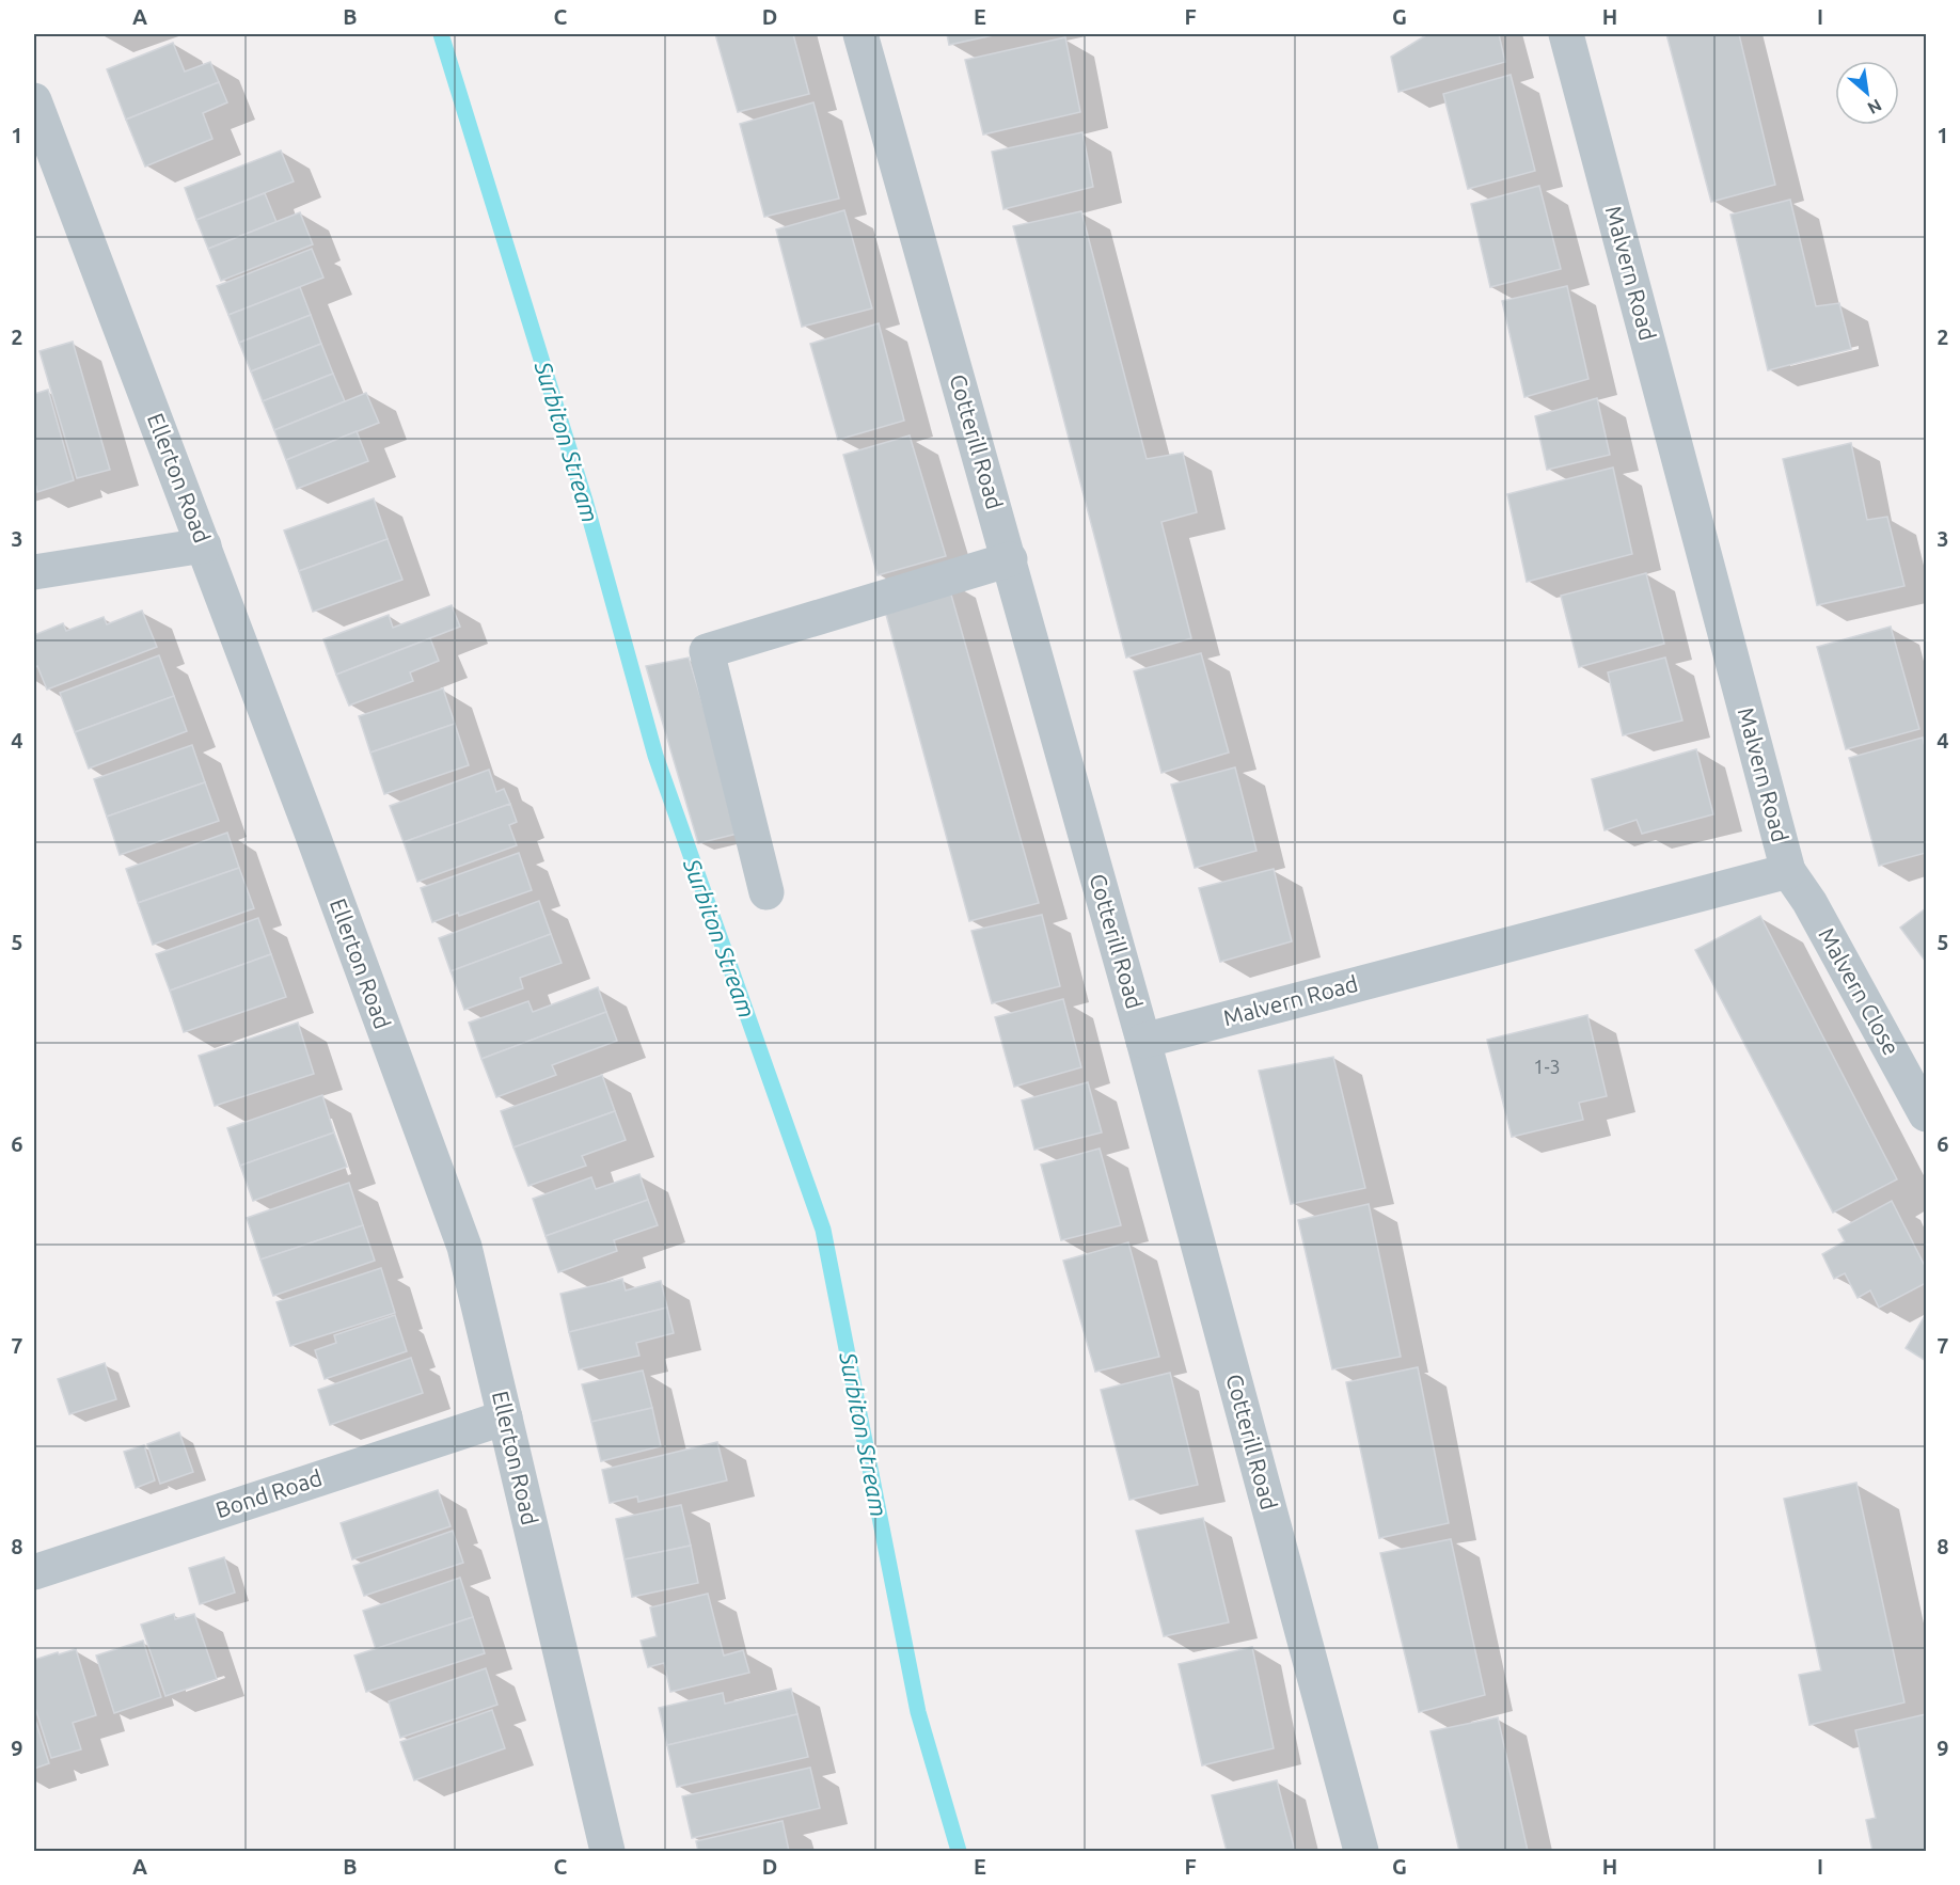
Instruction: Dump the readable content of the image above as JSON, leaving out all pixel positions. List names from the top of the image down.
{
  "streets": {
    "street": [
      "Malvern Road",
      "Cotterill Road",
      "Ellerton Road",
      "Malvern Close",
      "Bond Road"
    ]
  },
  "crossings": [
    ["Malvern Road", "Cotterill Road"],
    ["Malvern Road", "Malvern Close"],
    ["Ellerton Road", "Bond Road"]
  ],
  "water": ["Surbiton Stream"],
  "house_numbers": ["1-3"],
  "north": "bottom right",
  "grid": {
    "columns": [
      "A",
      "B",
      "C",
      "D",
      "E",
      "F",
      "G",
      "H",
      "I"
    ],
    "rows": [
      "1",
      "2",
      "3",
      "4",
      "5",
      "6",
      "7",
      "8",
      "9"
    ]
  }
}
